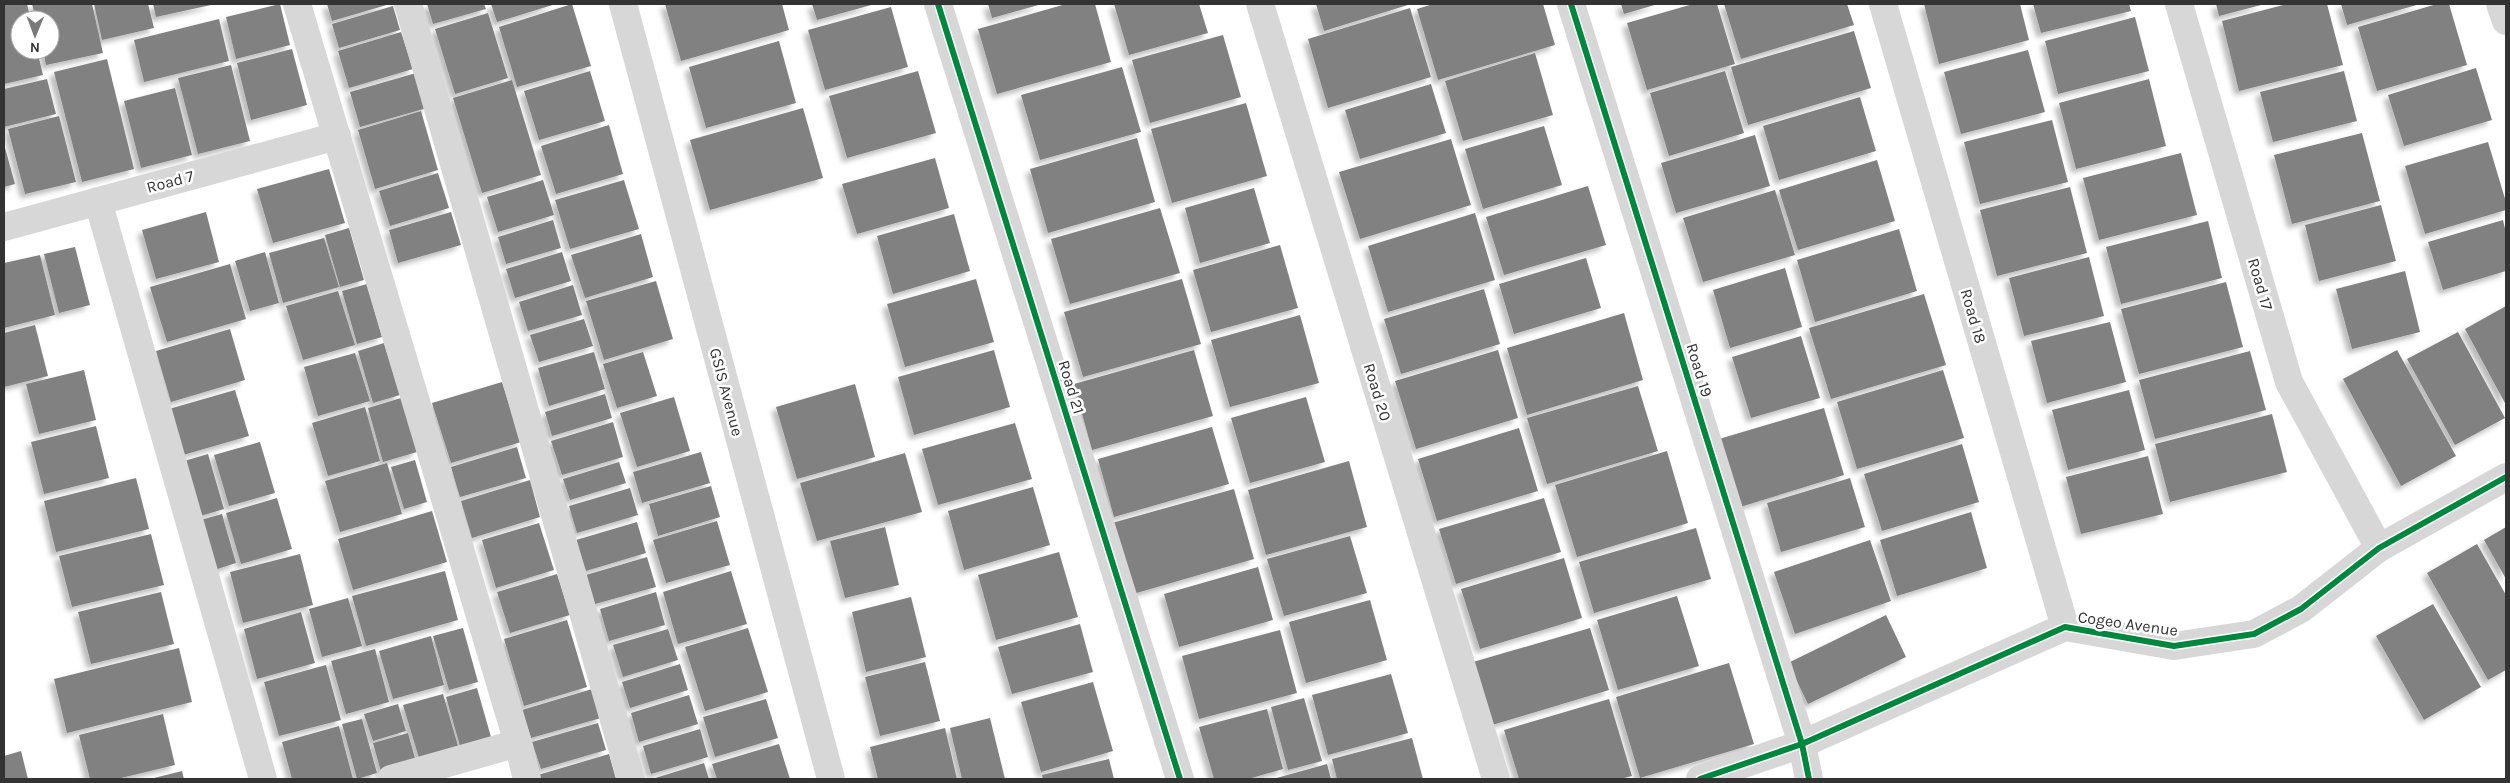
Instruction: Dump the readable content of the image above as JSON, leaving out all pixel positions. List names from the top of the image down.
{
  "streets": {
    "street": [
      "Road 7",
      "Road 17",
      "Road 18",
      "Road 19",
      "Road 21",
      "GSIS Avenue",
      "Road 20",
      "Cogeo Avenue"
    ]
  },
  "crossings": [
    ["Road 17", "Cogeo Avenue"],
    ["Road 18", "Cogeo Avenue"],
    ["Road 19", "Cogeo Avenue"]
  ],
  "north": "bottom"
}
